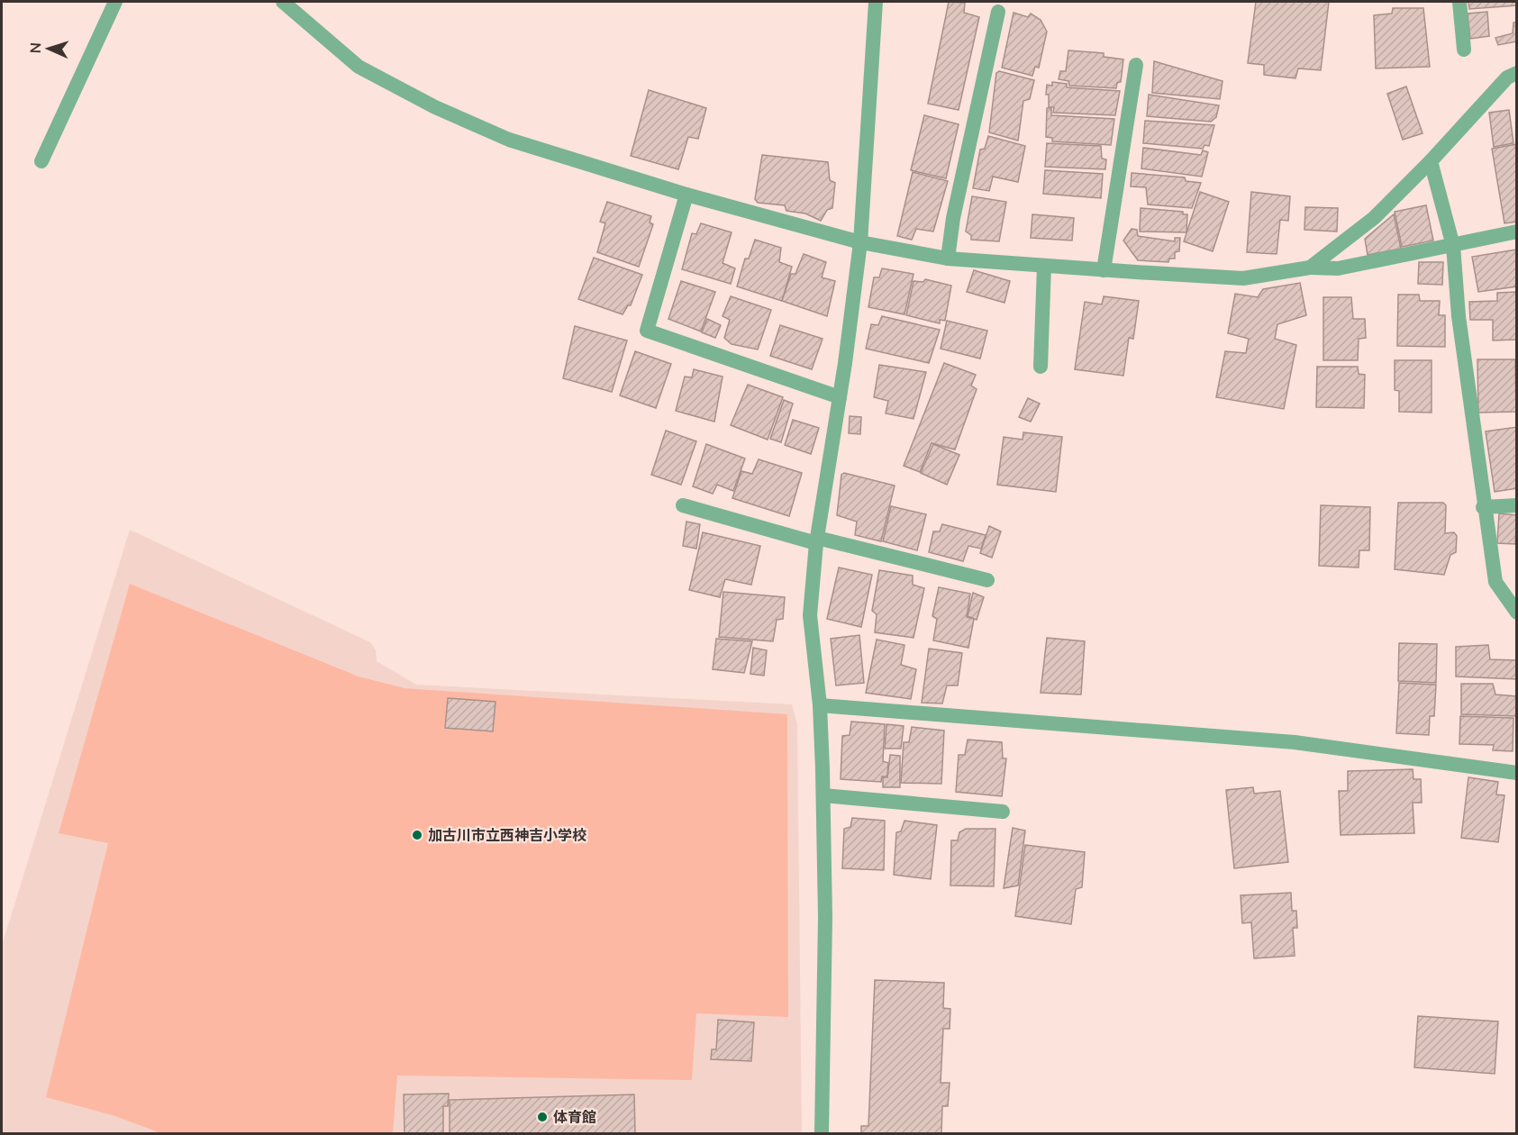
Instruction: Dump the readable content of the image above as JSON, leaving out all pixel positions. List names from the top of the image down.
{
  "places": ["加古川市立西神吉小学校", "体育館"],
  "north": "left"
}
